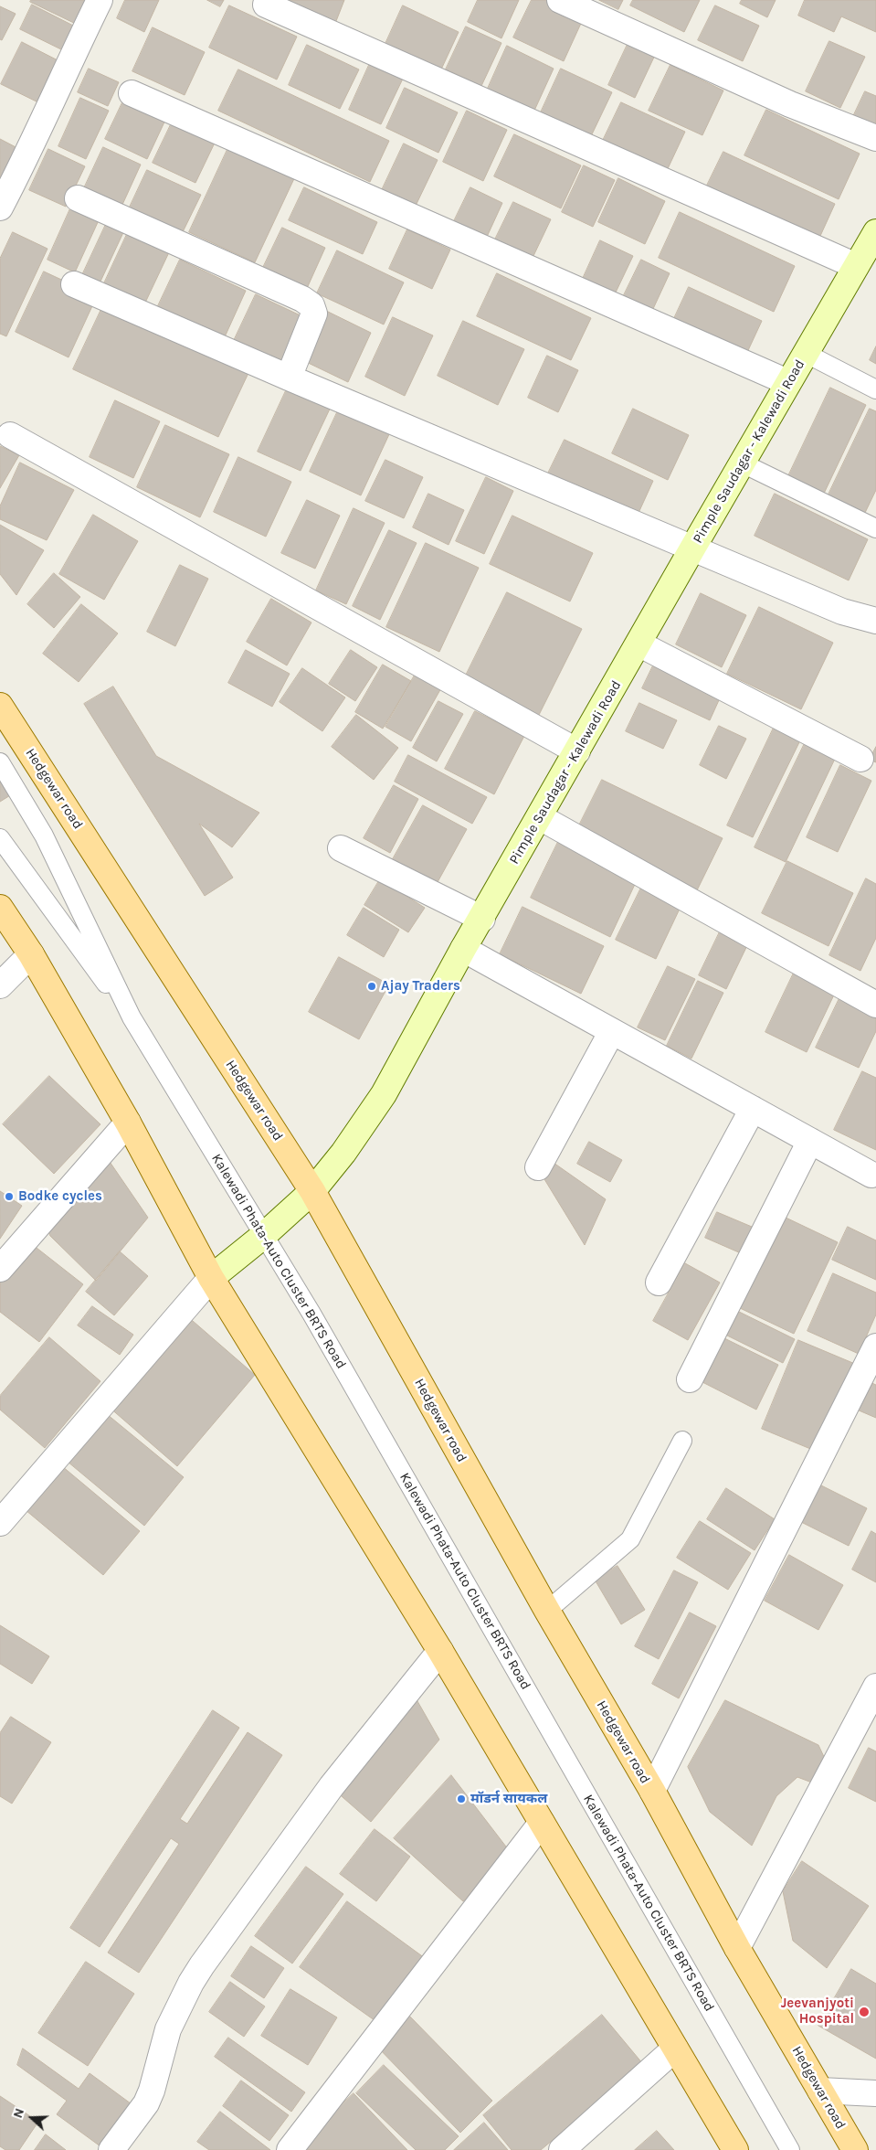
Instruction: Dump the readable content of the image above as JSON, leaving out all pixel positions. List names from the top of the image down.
{
  "streets": {
    "main road": ["Pimple Saudagar - Kalewadi Road", "Hedgewar road"],
    "lane": ["Kalewadi Phata-Auto Cluster BRTS Road"]
  },
  "crossings": [
    ["Pimple Saudagar - Kalewadi Road", "Hedgewar road"],
    ["Pimple Saudagar - Kalewadi Road", "Kalewadi Phata-Auto Cluster BRTS Road"]
  ],
  "places": [
    "Ajay Traders",
    "Bodke cycles",
    "मॉडर्न सायकल",
    "Jeevanjyoti Hospital"
  ],
  "north": "left"
}
